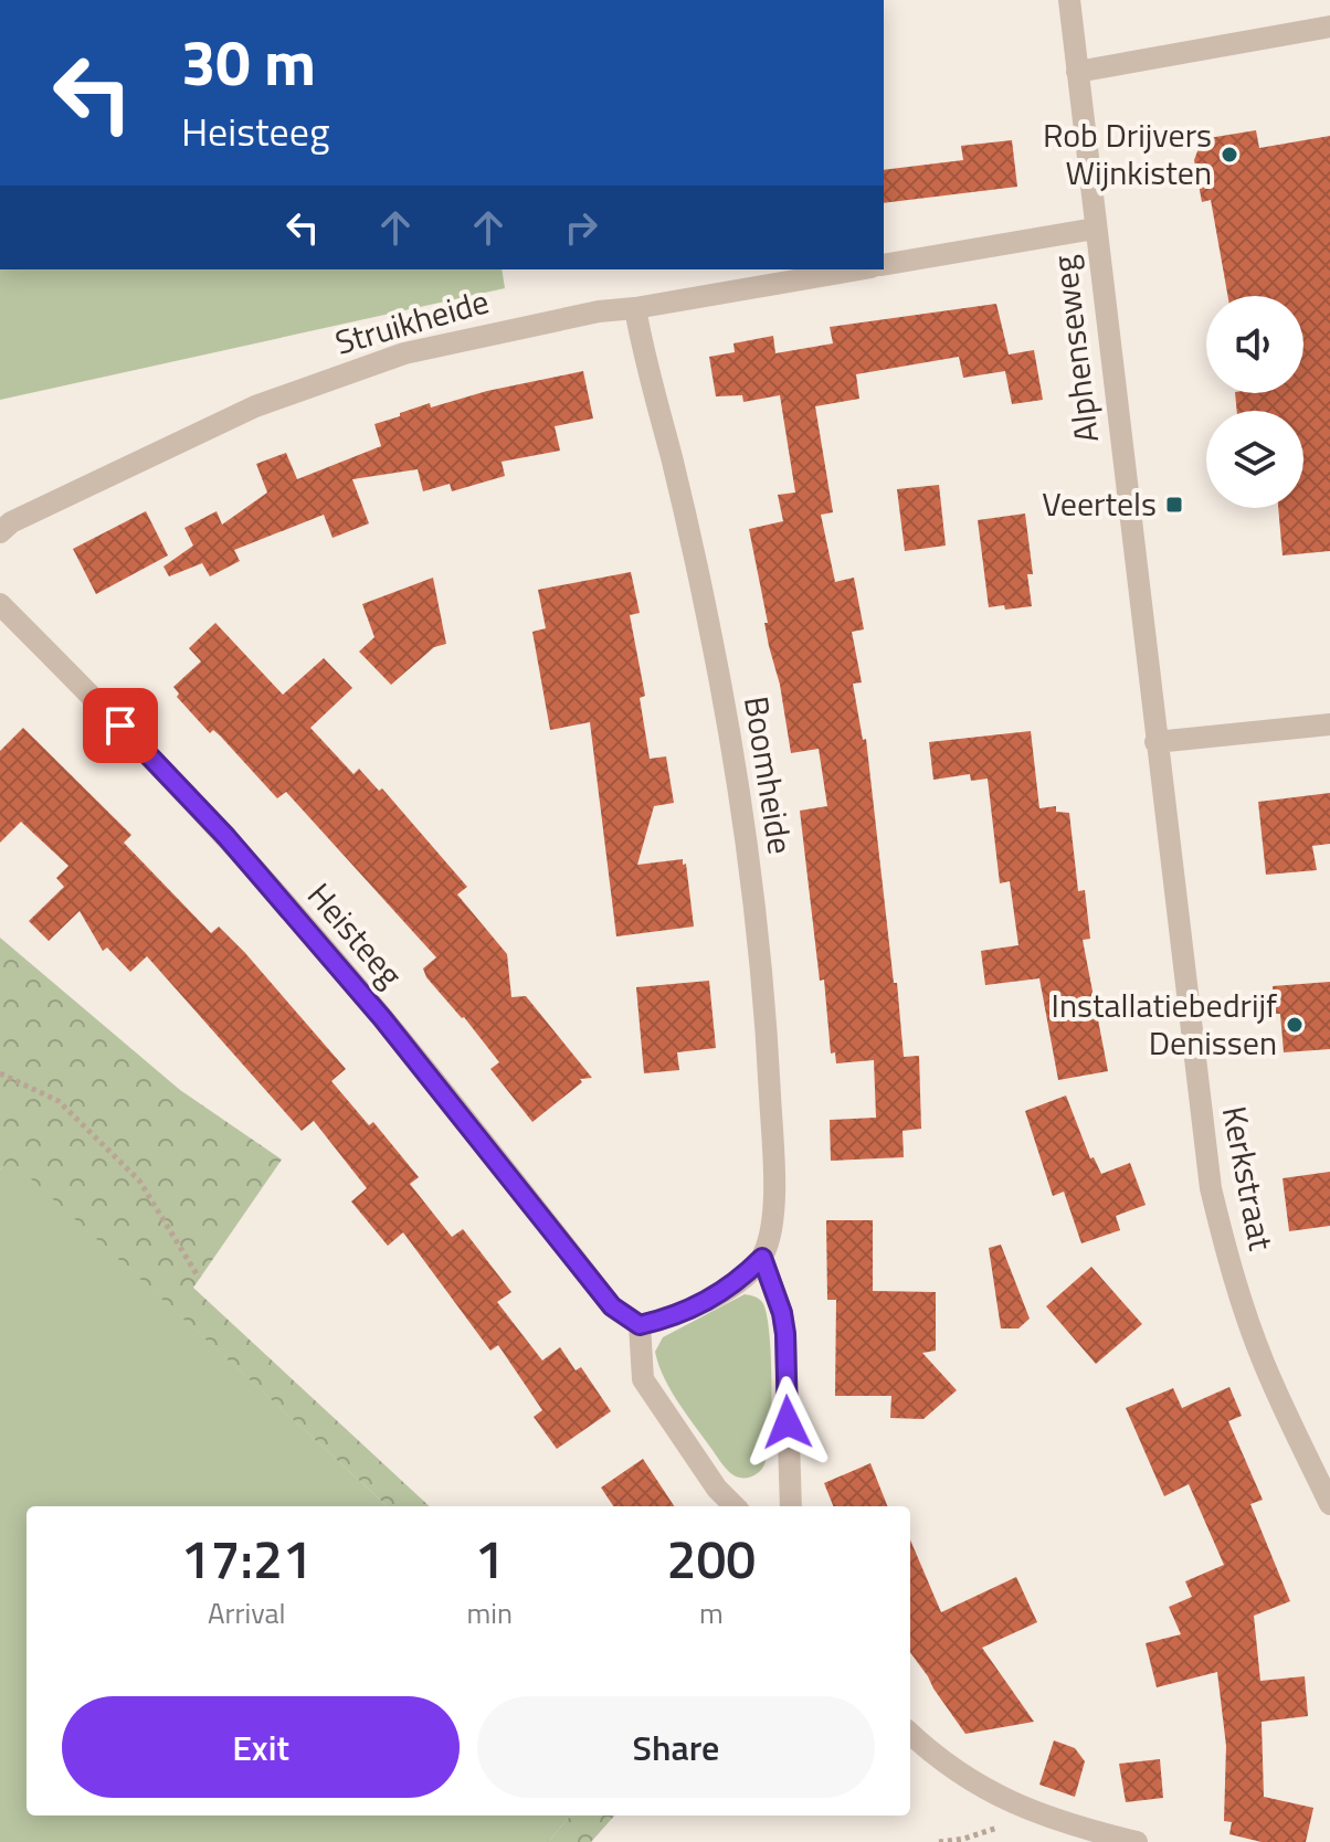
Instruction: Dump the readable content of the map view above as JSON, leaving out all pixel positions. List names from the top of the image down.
{
  "streets": {
    "street": [
      "Struikheide",
      "Alphenseweg",
      "Boomheide",
      "Heisteeg",
      "Kerkstraat"
    ]
  },
  "crossings": [
    ["Struikheide", "Boomheide"],
    ["Alphenseweg", "Kerkstraat"]
  ],
  "places": {
    "other": ["Rob Drijvers Wijnkisten", "Installatiebedrijf Denissen"],
    "transit": ["Veertels"]
  },
  "page": {
    "turn": ["30 m", "Heisteeg"],
    "eta": [
      "17:21",
      "Arrival",
      "1",
      "min",
      "200",
      "m"
    ],
    "buttons": ["Exit", "Share"]
  }
}
